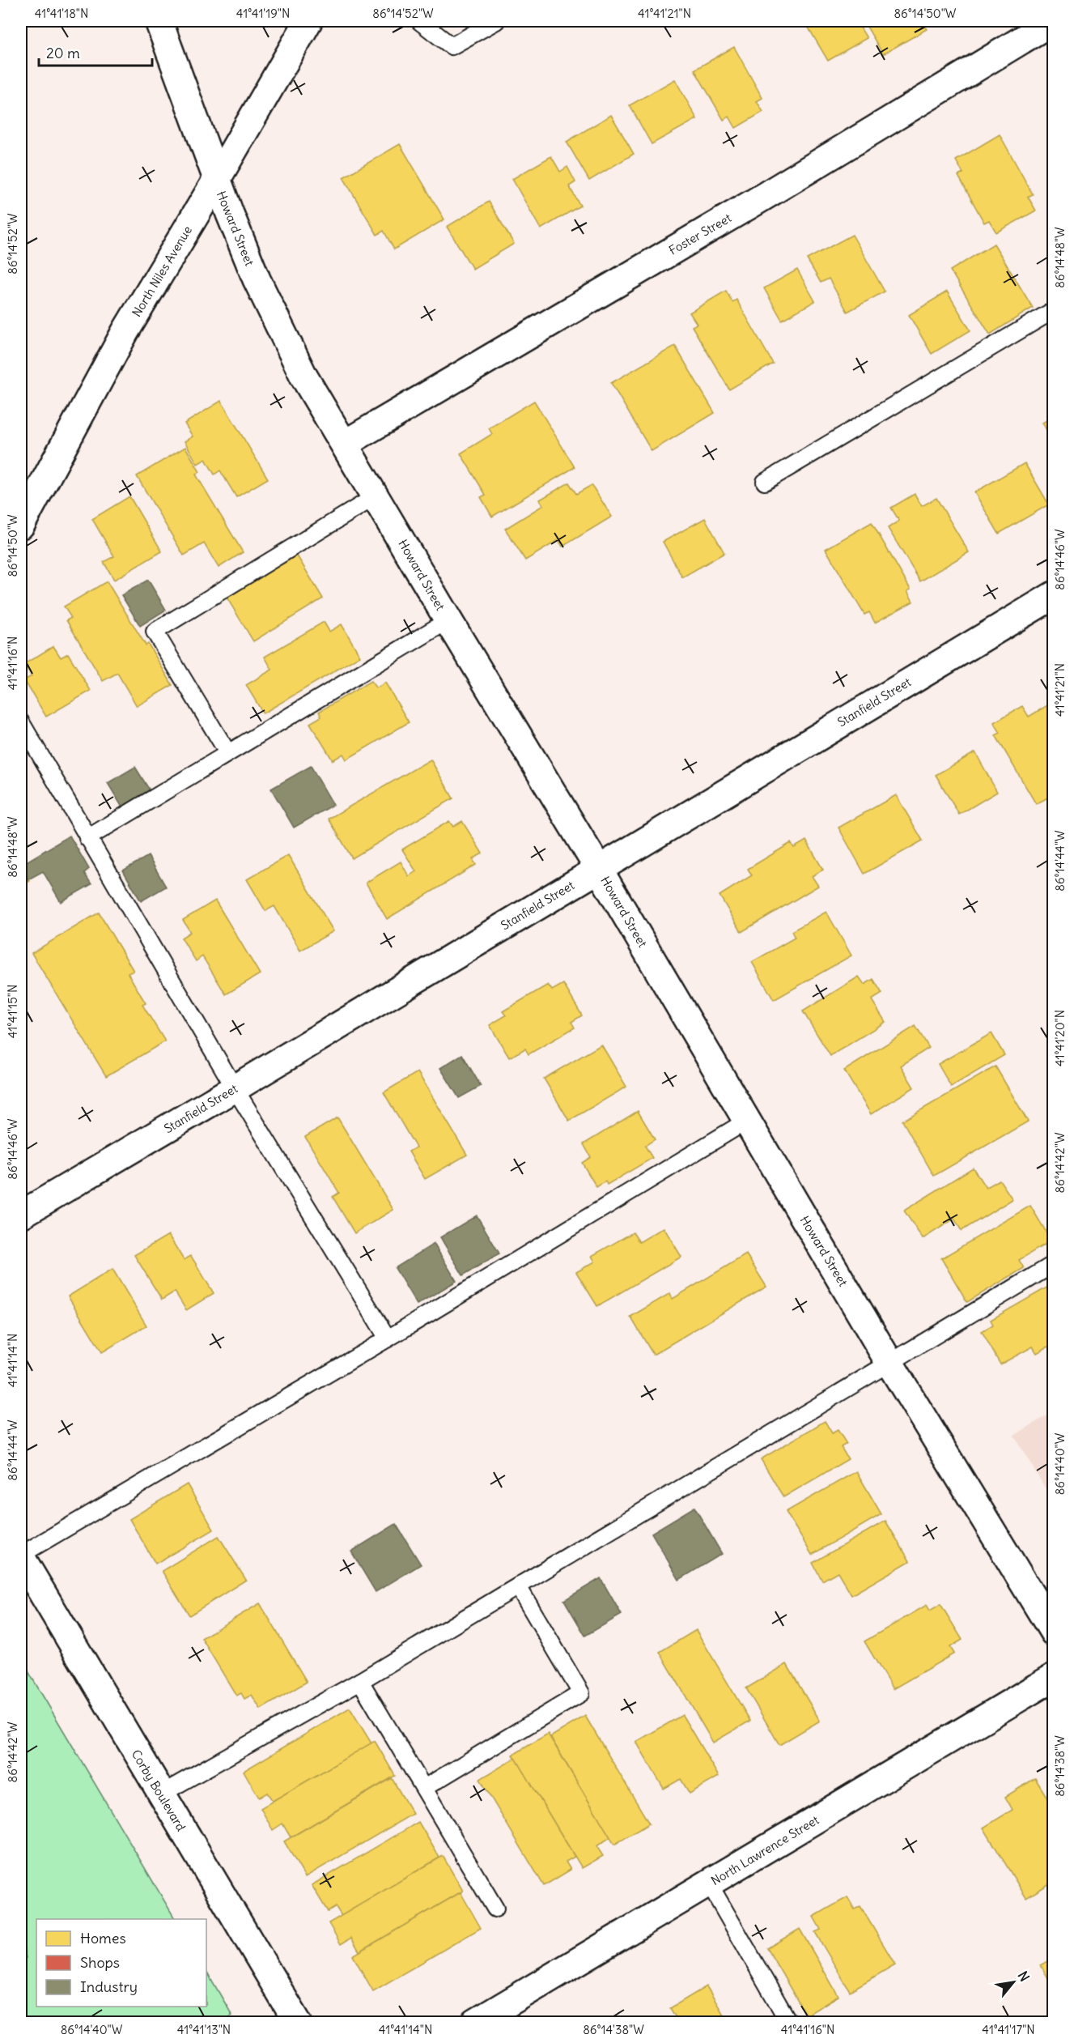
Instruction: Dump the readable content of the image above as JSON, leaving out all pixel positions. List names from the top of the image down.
{
  "streets": {
    "street": [
      "Howard Street",
      "Foster Street",
      "North Niles Avenue",
      "Stanfield Street",
      "Corby Boulevard",
      "North Lawrence Street"
    ]
  },
  "crossings": [
    ["Howard Street", "Foster Street"],
    ["Howard Street", "North Niles Avenue"],
    ["Howard Street", "Stanfield Street"]
  ],
  "legend": ["Homes", "Shops", "Industry"],
  "scale_bar": "20 m",
  "north": "top right",
  "coordinates": [
    "41°41'18\"N",
    "41°41'19\"N",
    "86°14'52\"W",
    "41°41'21\"N",
    "86°14'50\"W",
    "86°14'48\"W",
    "86°14'46\"W",
    "41°41'16\"N",
    "86°14'44\"W",
    "41°41'15\"N",
    "41°41'20\"N",
    "86°14'42\"W",
    "41°41'14\"N",
    "86°14'40\"W",
    "86°14'38\"W",
    "41°41'13\"N",
    "41°41'17\"N"
  ]
}
